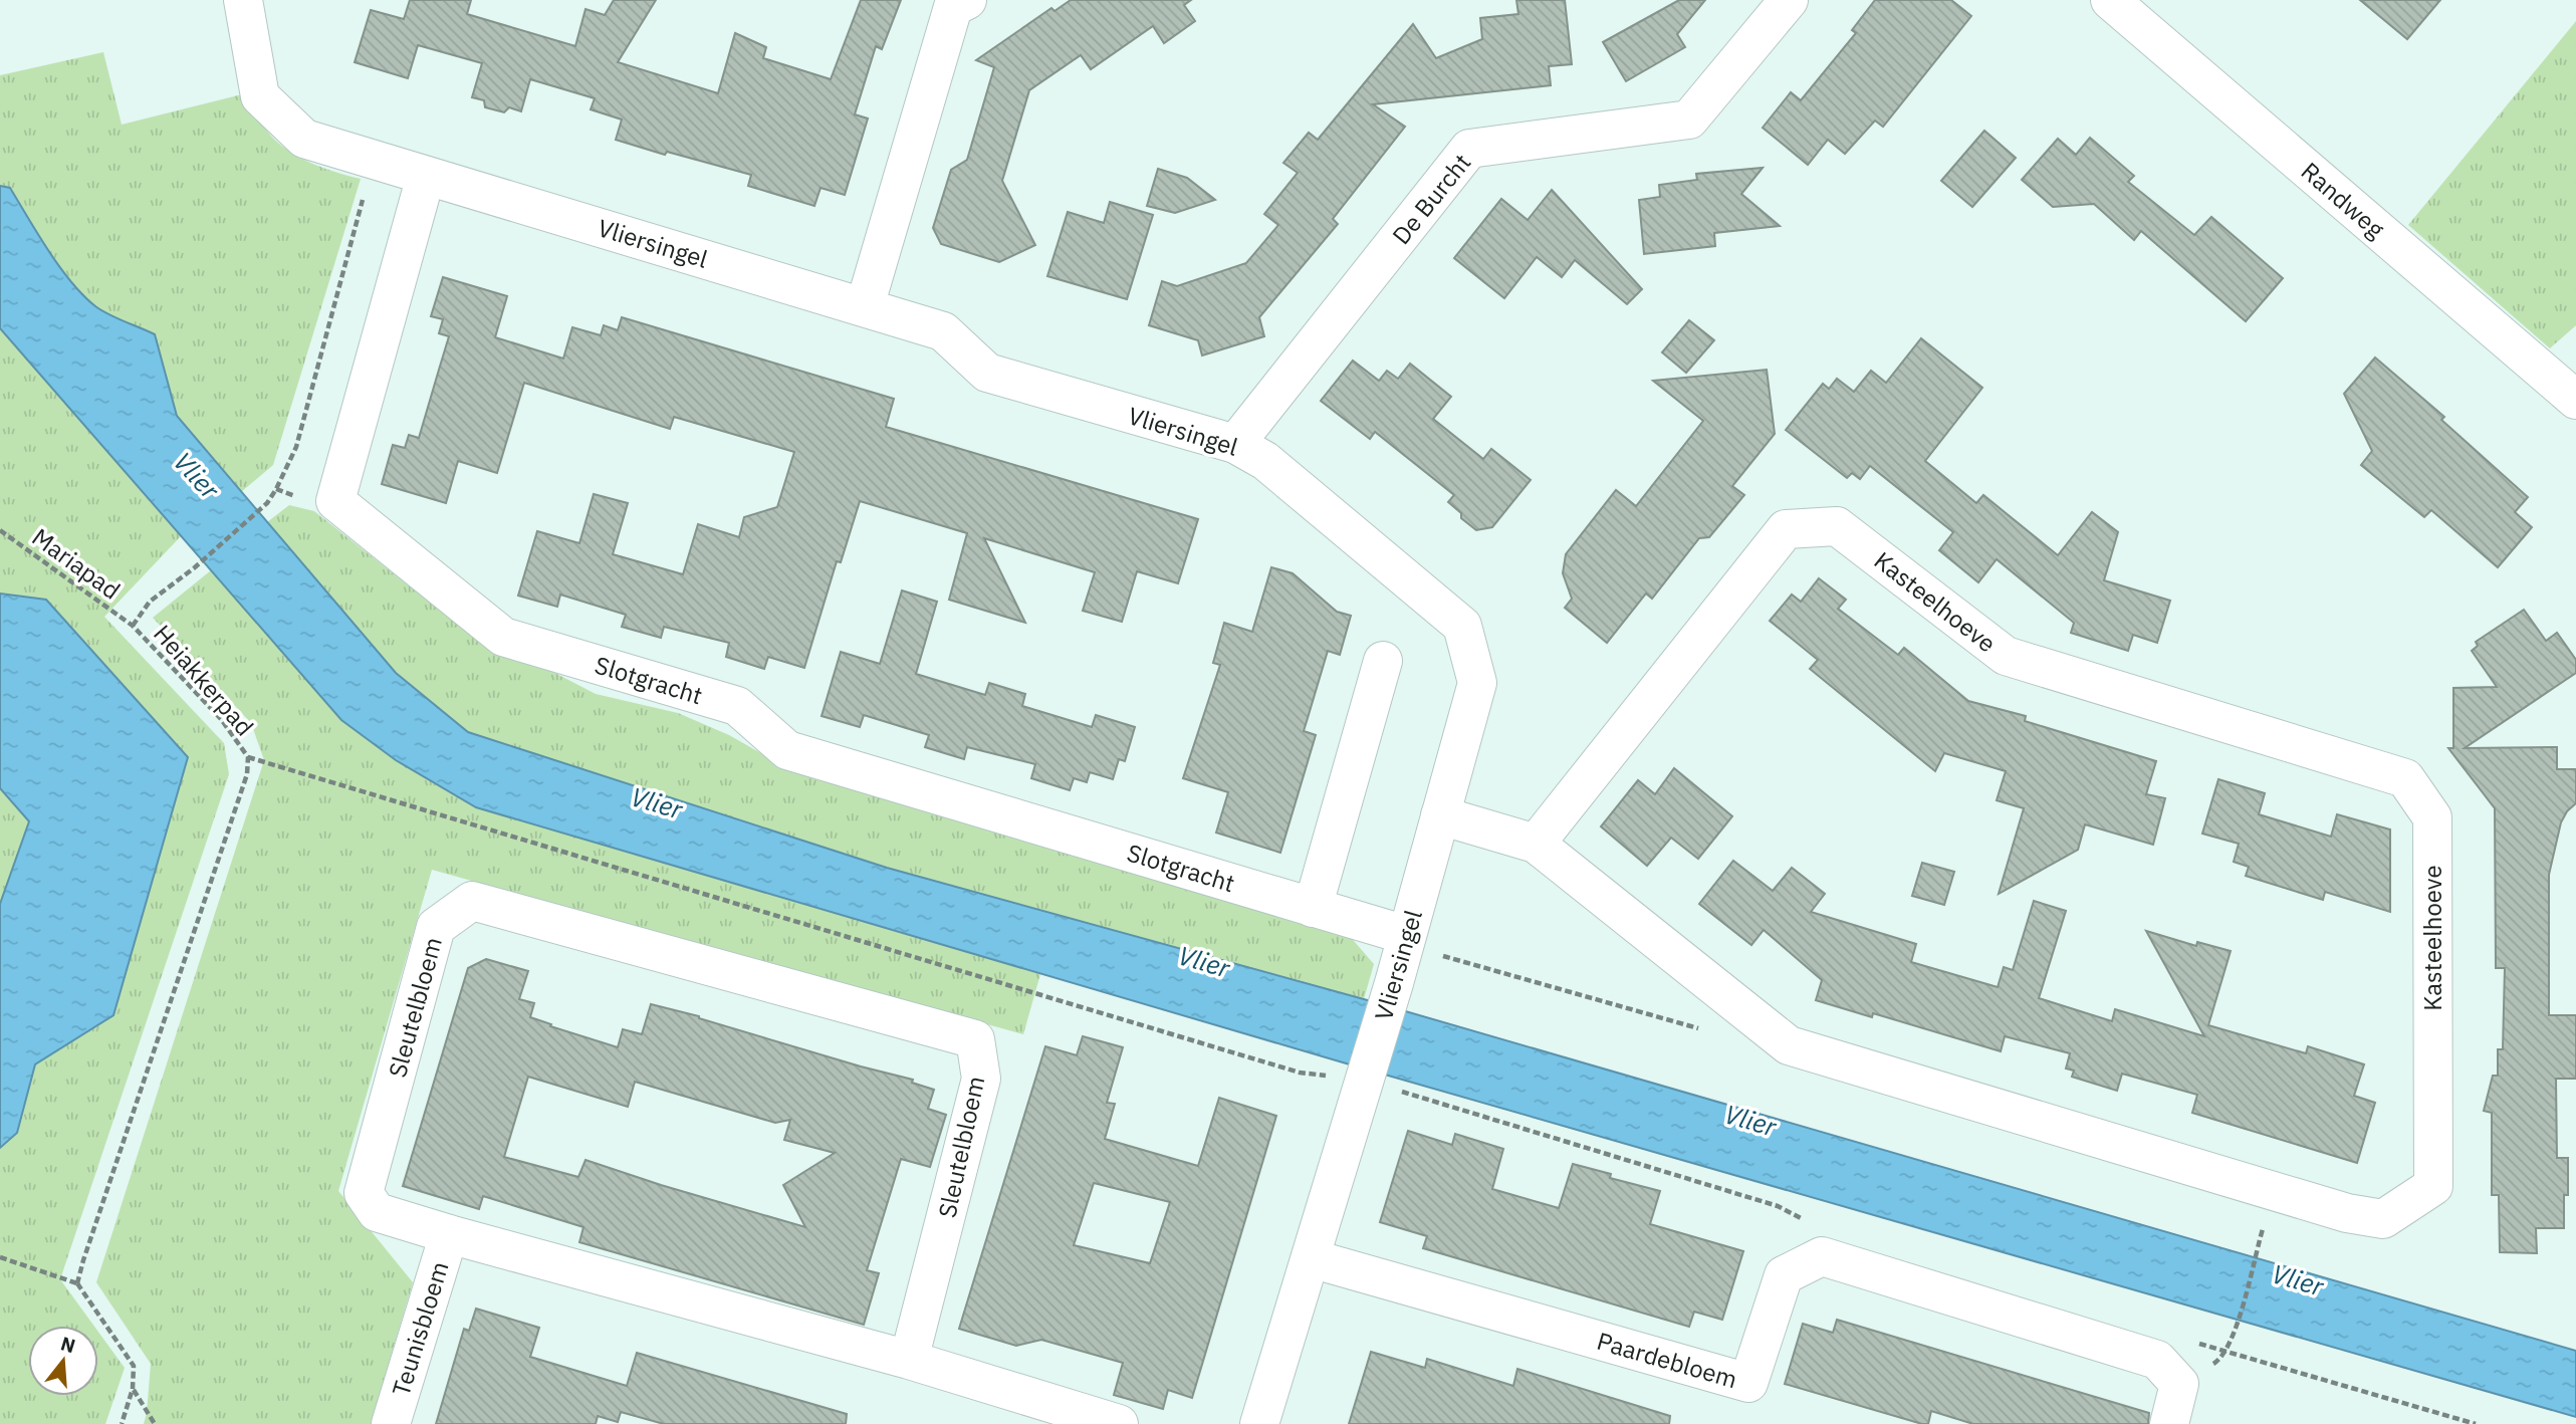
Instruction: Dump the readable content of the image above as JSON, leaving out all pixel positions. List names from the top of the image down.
{
  "streets": {
    "street": [
      "De Burcht",
      "Randweg",
      "Vliersingel",
      "Kasteelhoeve",
      "Slotgracht",
      "Sleutelbloem",
      "Teunisbloem",
      "Paardebloem"
    ],
    "path": ["Mariapad", "Heiakkerpad"]
  },
  "crossings": [
    ["De Burcht", "Vliersingel"],
    ["Vliersingel", "Kasteelhoeve"],
    ["Vliersingel", "Heiakkerpad"],
    ["Vliersingel", "Slotgracht"],
    ["Vliersingel", "Paardebloem"],
    ["Mariapad", "Heiakkerpad"],
    ["Sleutelbloem", "Teunisbloem"]
  ],
  "water": ["Vlier"],
  "north": "top"
}
